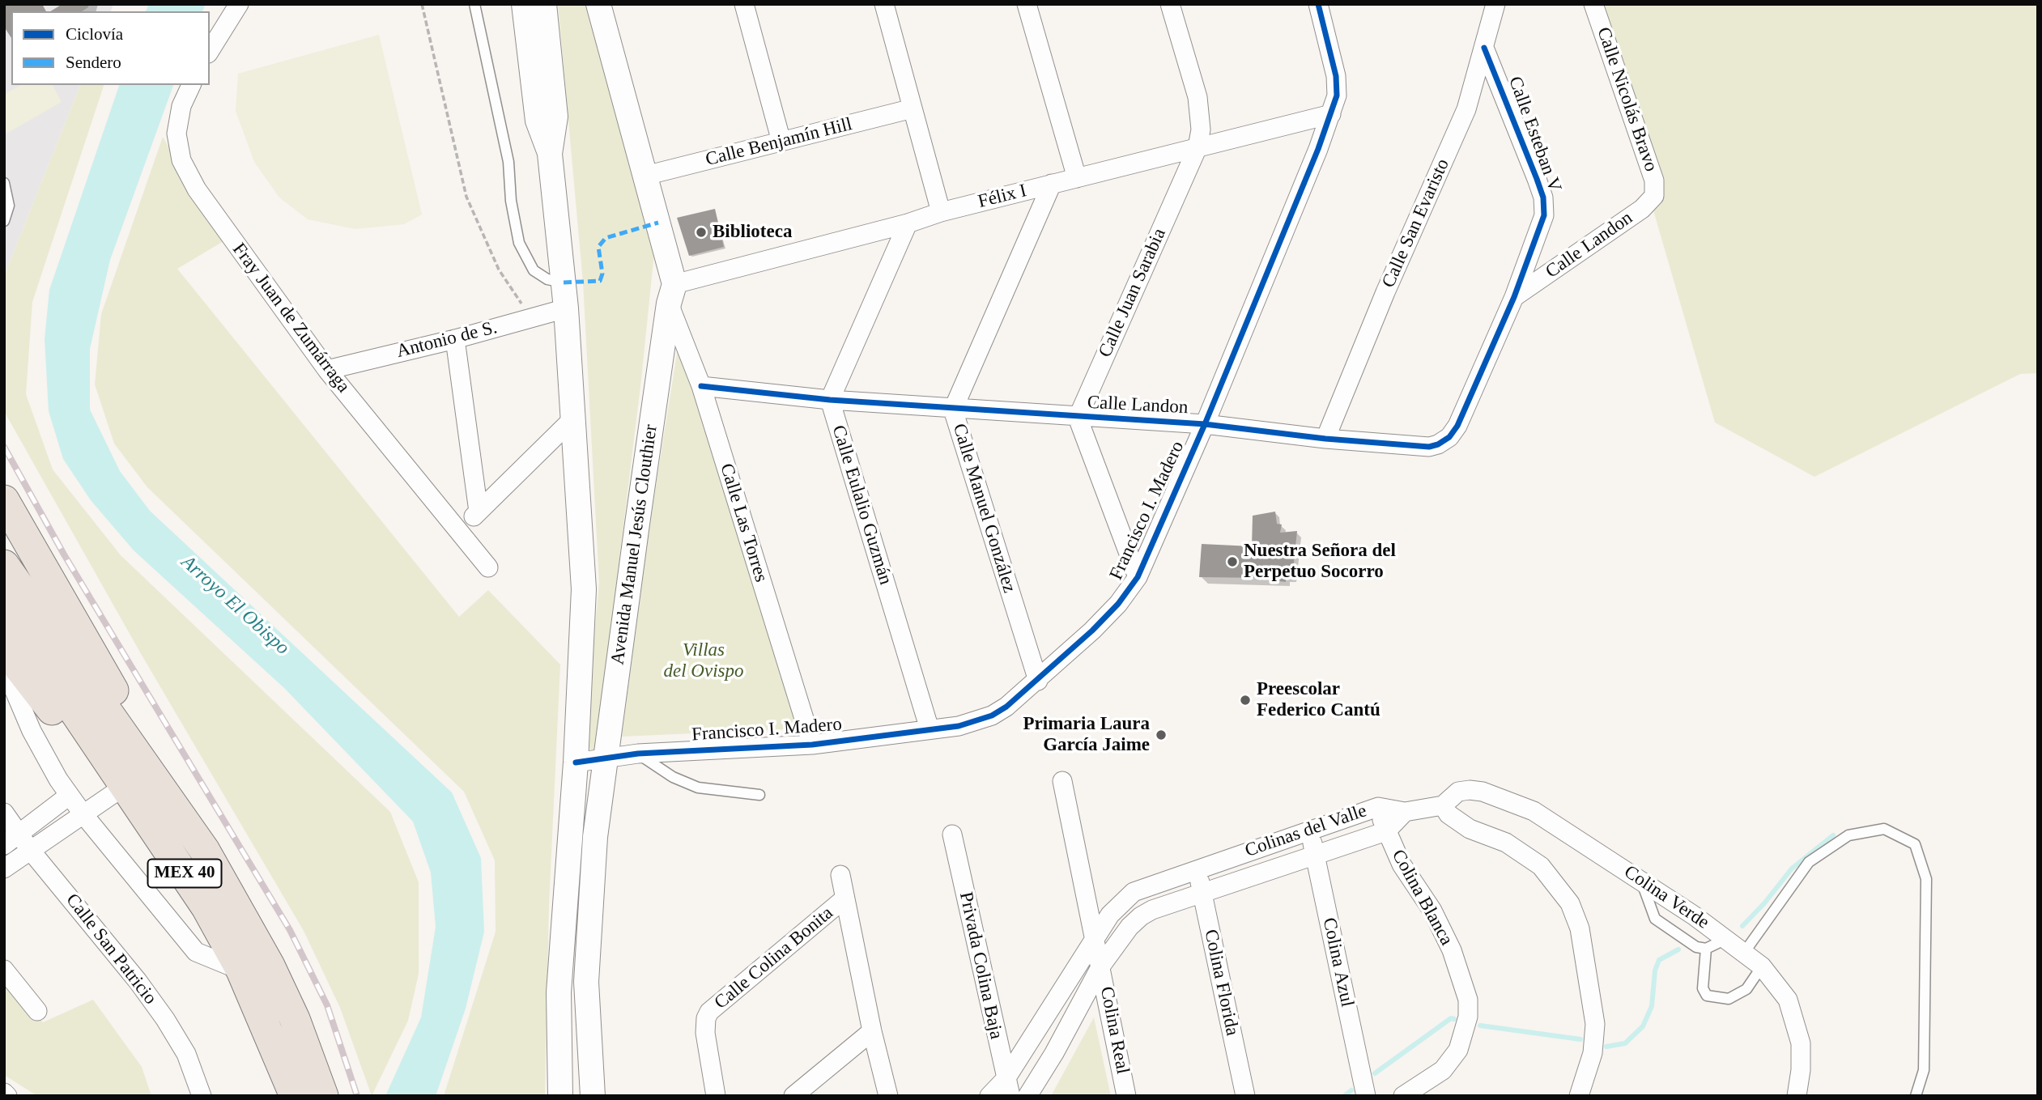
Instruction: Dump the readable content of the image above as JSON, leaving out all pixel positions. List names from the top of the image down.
{
  "streets": {
    "main road": ["MEX 40"],
    "street": [
      "Calle Nicolás Bravo",
      "Calle Esteban V",
      "Calle Benjamín Hill",
      "Félix I",
      "Calle San Evaristo",
      "Calle Landon",
      "Calle Juan Sarabia",
      "Fray Juan de Zumárraga",
      "Antonio de S.",
      "Calle Eulalio Guzmán",
      "Calle Manuel González",
      "Francisco I. Madero",
      "Calle Las Torres",
      "Avenida Manuel Jesús Clouthier",
      "Colinas del Valle",
      "Colina Blanca",
      "Colina Verde",
      "Calle San Patricio",
      "Calle Colina Bonita",
      "Colina Azul",
      "Privada Colina Baja",
      "Colina Florida",
      "Colina Real"
    ]
  },
  "crossings": [
    ["Calle Nicolás Bravo", "Calle Landon"],
    ["Calle Esteban V", "Calle San Evaristo"],
    ["Calle Esteban V", "Calle Landon"],
    ["Calle Benjamín Hill", "Avenida Manuel Jesús Clouthier"],
    ["Félix I", "Calle Juan Sarabia"],
    ["Félix I", "Calle Eulalio Guzmán"],
    ["Félix I", "Calle Manuel González"],
    ["Félix I", "Francisco I. Madero"],
    ["Félix I", "Calle Las Torres"],
    ["Félix I", "Avenida Manuel Jesús Clouthier"],
    ["Calle San Evaristo", "Calle Landon"],
    ["Calle Landon", "Calle Juan Sarabia"],
    ["Calle Landon", "Calle Eulalio Guzmán"],
    ["Calle Landon", "Calle Manuel González"],
    ["Calle Landon", "Francisco I. Madero"],
    ["Calle Landon", "Calle Las Torres"],
    ["Fray Juan de Zumárraga", "Antonio de S."],
    ["Antonio de S.", "Avenida Manuel Jesús Clouthier"],
    ["Calle Eulalio Guzmán", "Francisco I. Madero"],
    ["Calle Manuel González", "Francisco I. Madero"],
    ["Francisco I. Madero", "Calle Las Torres"],
    ["Francisco I. Madero", "Avenida Manuel Jesús Clouthier"],
    ["Calle Las Torres", "Avenida Manuel Jesús Clouthier"],
    ["Colinas del Valle", "Colina Blanca"],
    ["Colinas del Valle", "Colina Azul"],
    ["Colinas del Valle", "Privada Colina Baja"],
    ["Colinas del Valle", "Colina Florida"],
    ["Colinas del Valle", "Colina Real"]
  ],
  "water": ["Arroyo El Obispo"],
  "parks": ["Villas del Ovispo"],
  "places": [
    "Biblioteca",
    "Nuestra Señora del Perpetuo Socorro",
    "Preescolar Federico Cantú",
    "Primaria Laura García Jaime"
  ],
  "legend": ["Ciclovía", "Sendero"]
}
